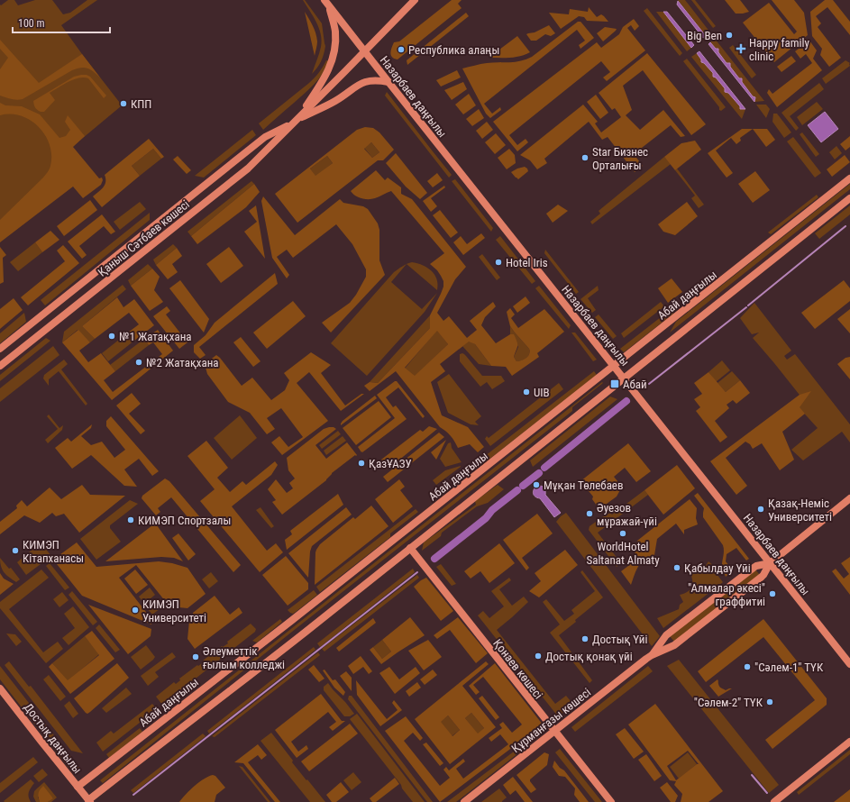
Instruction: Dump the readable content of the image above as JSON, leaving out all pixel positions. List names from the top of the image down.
{
  "streets": {
    "main road": [
      "Назарбаев даңғылы",
      "Қаныш Сәтбаев көшесі",
      "Абай даңғылы",
      "Қонаев көшесі",
      "Құрманғазы көшесі",
      "Достық даңғылы"
    ]
  },
  "crossings": [
    ["Назарбаев даңғылы", "Қаныш Сәтбаев көшесі"],
    ["Назарбаев даңғылы", "Абай даңғылы"],
    ["Назарбаев даңғылы", "Құрманғазы көшесі"],
    ["Абай даңғылы", "Достық даңғылы"],
    ["Қонаев көшесі", "Құрманғазы көшесі"]
  ],
  "places": {
    "other": [
      "Big Ben",
      "Республика алаңы",
      "КПП",
      "Star Бизнес Орталығы",
      "Hotel Iris",
      "№1 Жатақхана",
      "№2 Жатақхана",
      "UIB",
      "ҚазҰАЗУ",
      "Мұқан Төлебаев",
      "Қазақ-Неміс Университеті",
      "Әуезов мұражай-үйі",
      "КИМЭП Спортзалы",
      "WorldHotel Saltanat Almaty",
      "КИМЭП Кітапханасы",
      "Қабылдау Үйі",
      "\"Алмалар әкесі\" граффитиі",
      "КИМЭП Университеті",
      "Достық Үйі",
      "Достық қонақ үйі",
      "Әлеуметтік ғылым колледжі",
      "\"Сәлем-1\" ТҮК",
      "\"Сәлем-2\" ТҮК"
    ],
    "health": ["Happy family clinic"],
    "transit": ["Абай"]
  },
  "scale_bar": "100 m"
}
